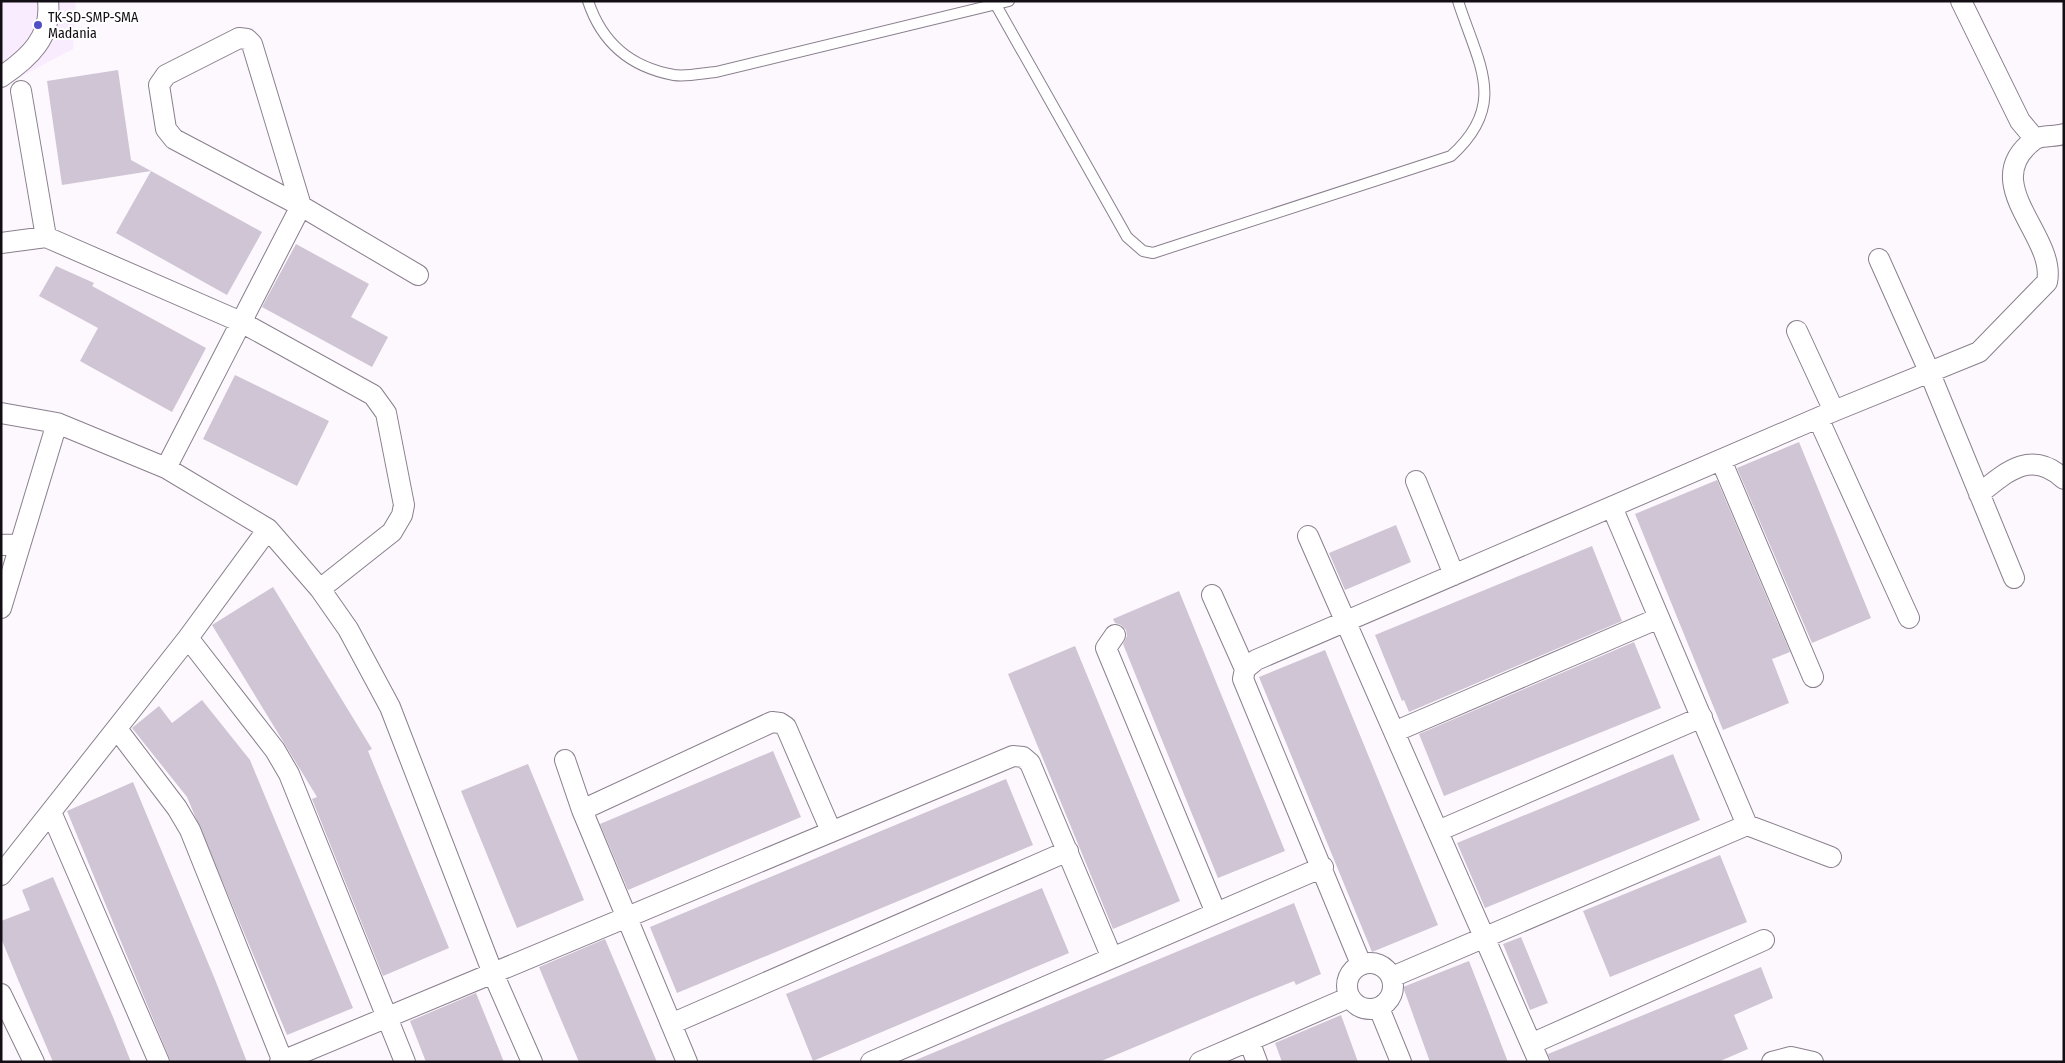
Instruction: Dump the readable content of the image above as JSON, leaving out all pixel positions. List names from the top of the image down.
{
  "places": ["TK-SD-SMP-SMA Madania"]
}
